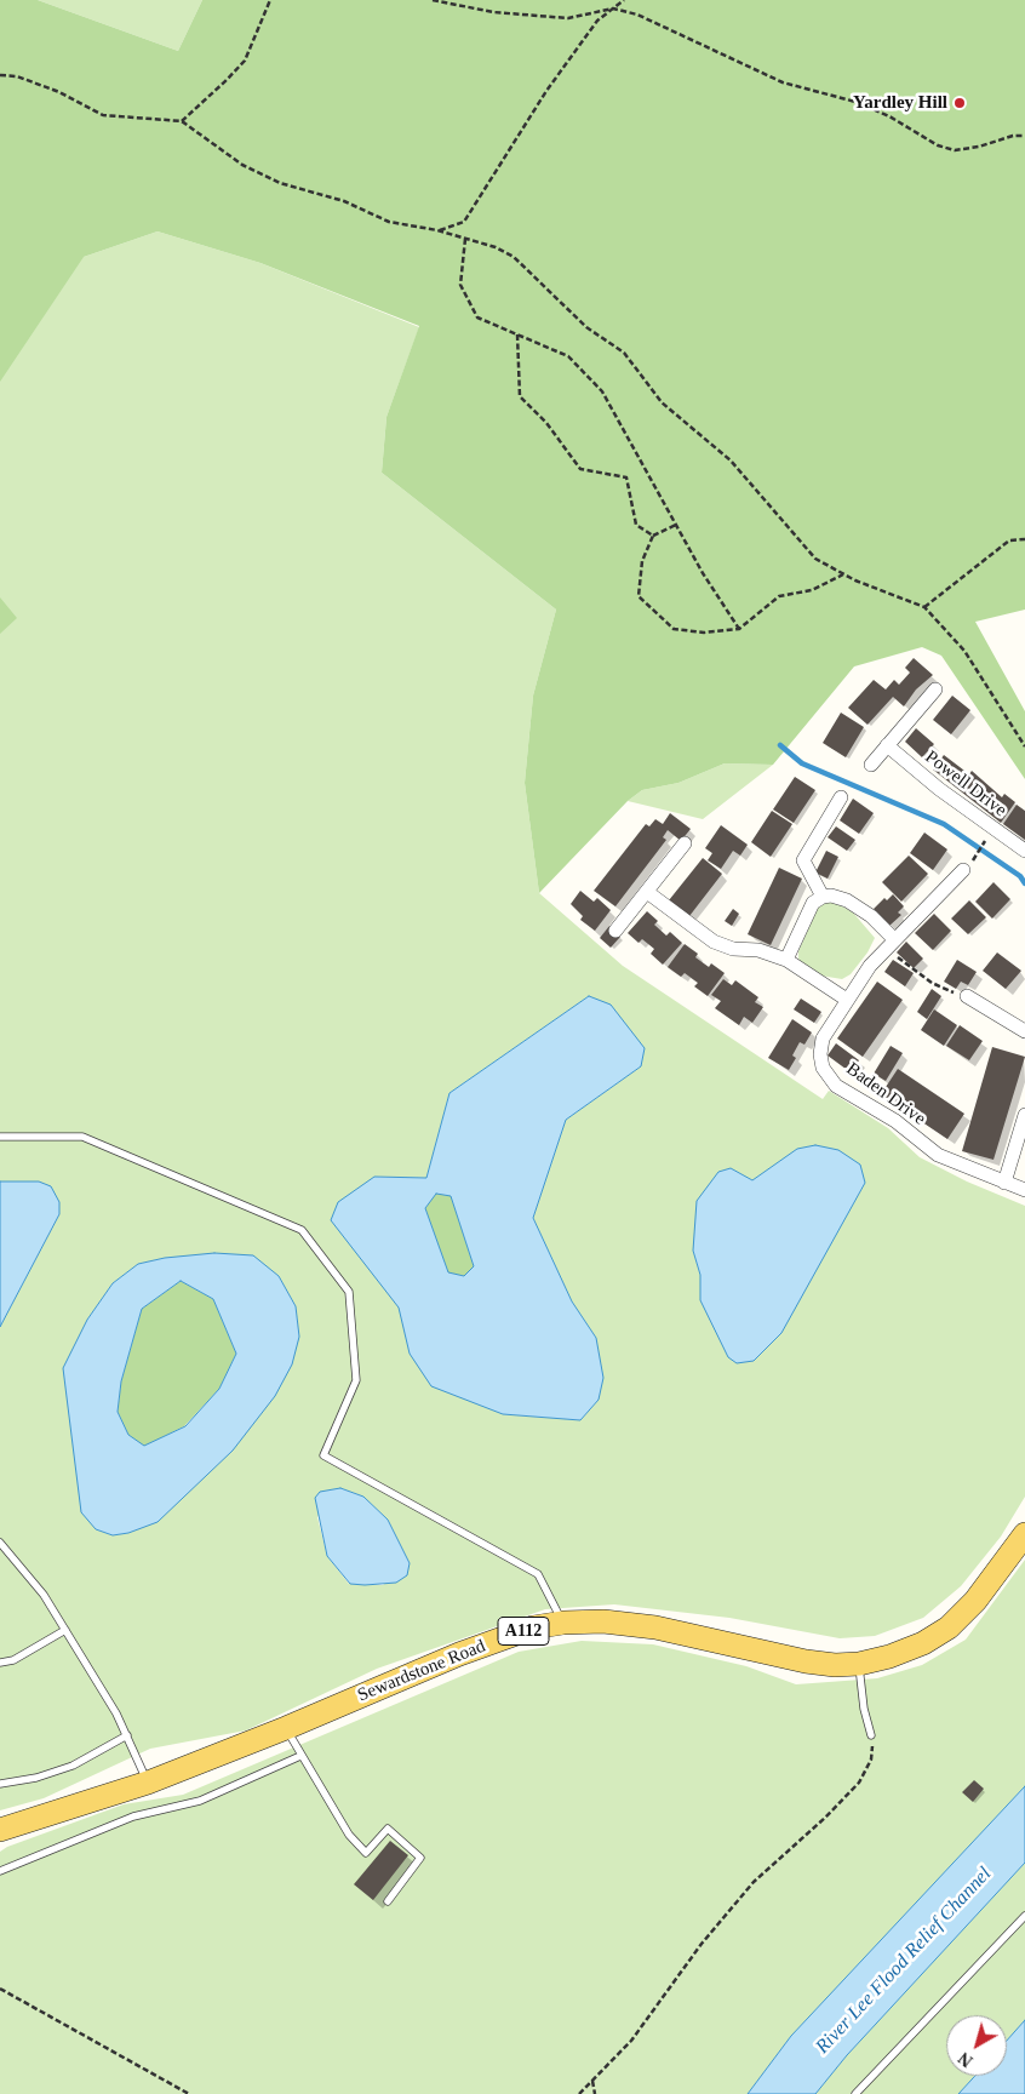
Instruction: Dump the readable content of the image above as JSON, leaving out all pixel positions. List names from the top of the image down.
{
  "streets": {
    "main road": ["A112", "Sewardstone Road"],
    "street": ["Powell Drive", "Baden Drive"]
  },
  "water": ["River Lee Flood Relief Channel"],
  "places": ["Yardley Hill"],
  "north": "bottom left"
}
